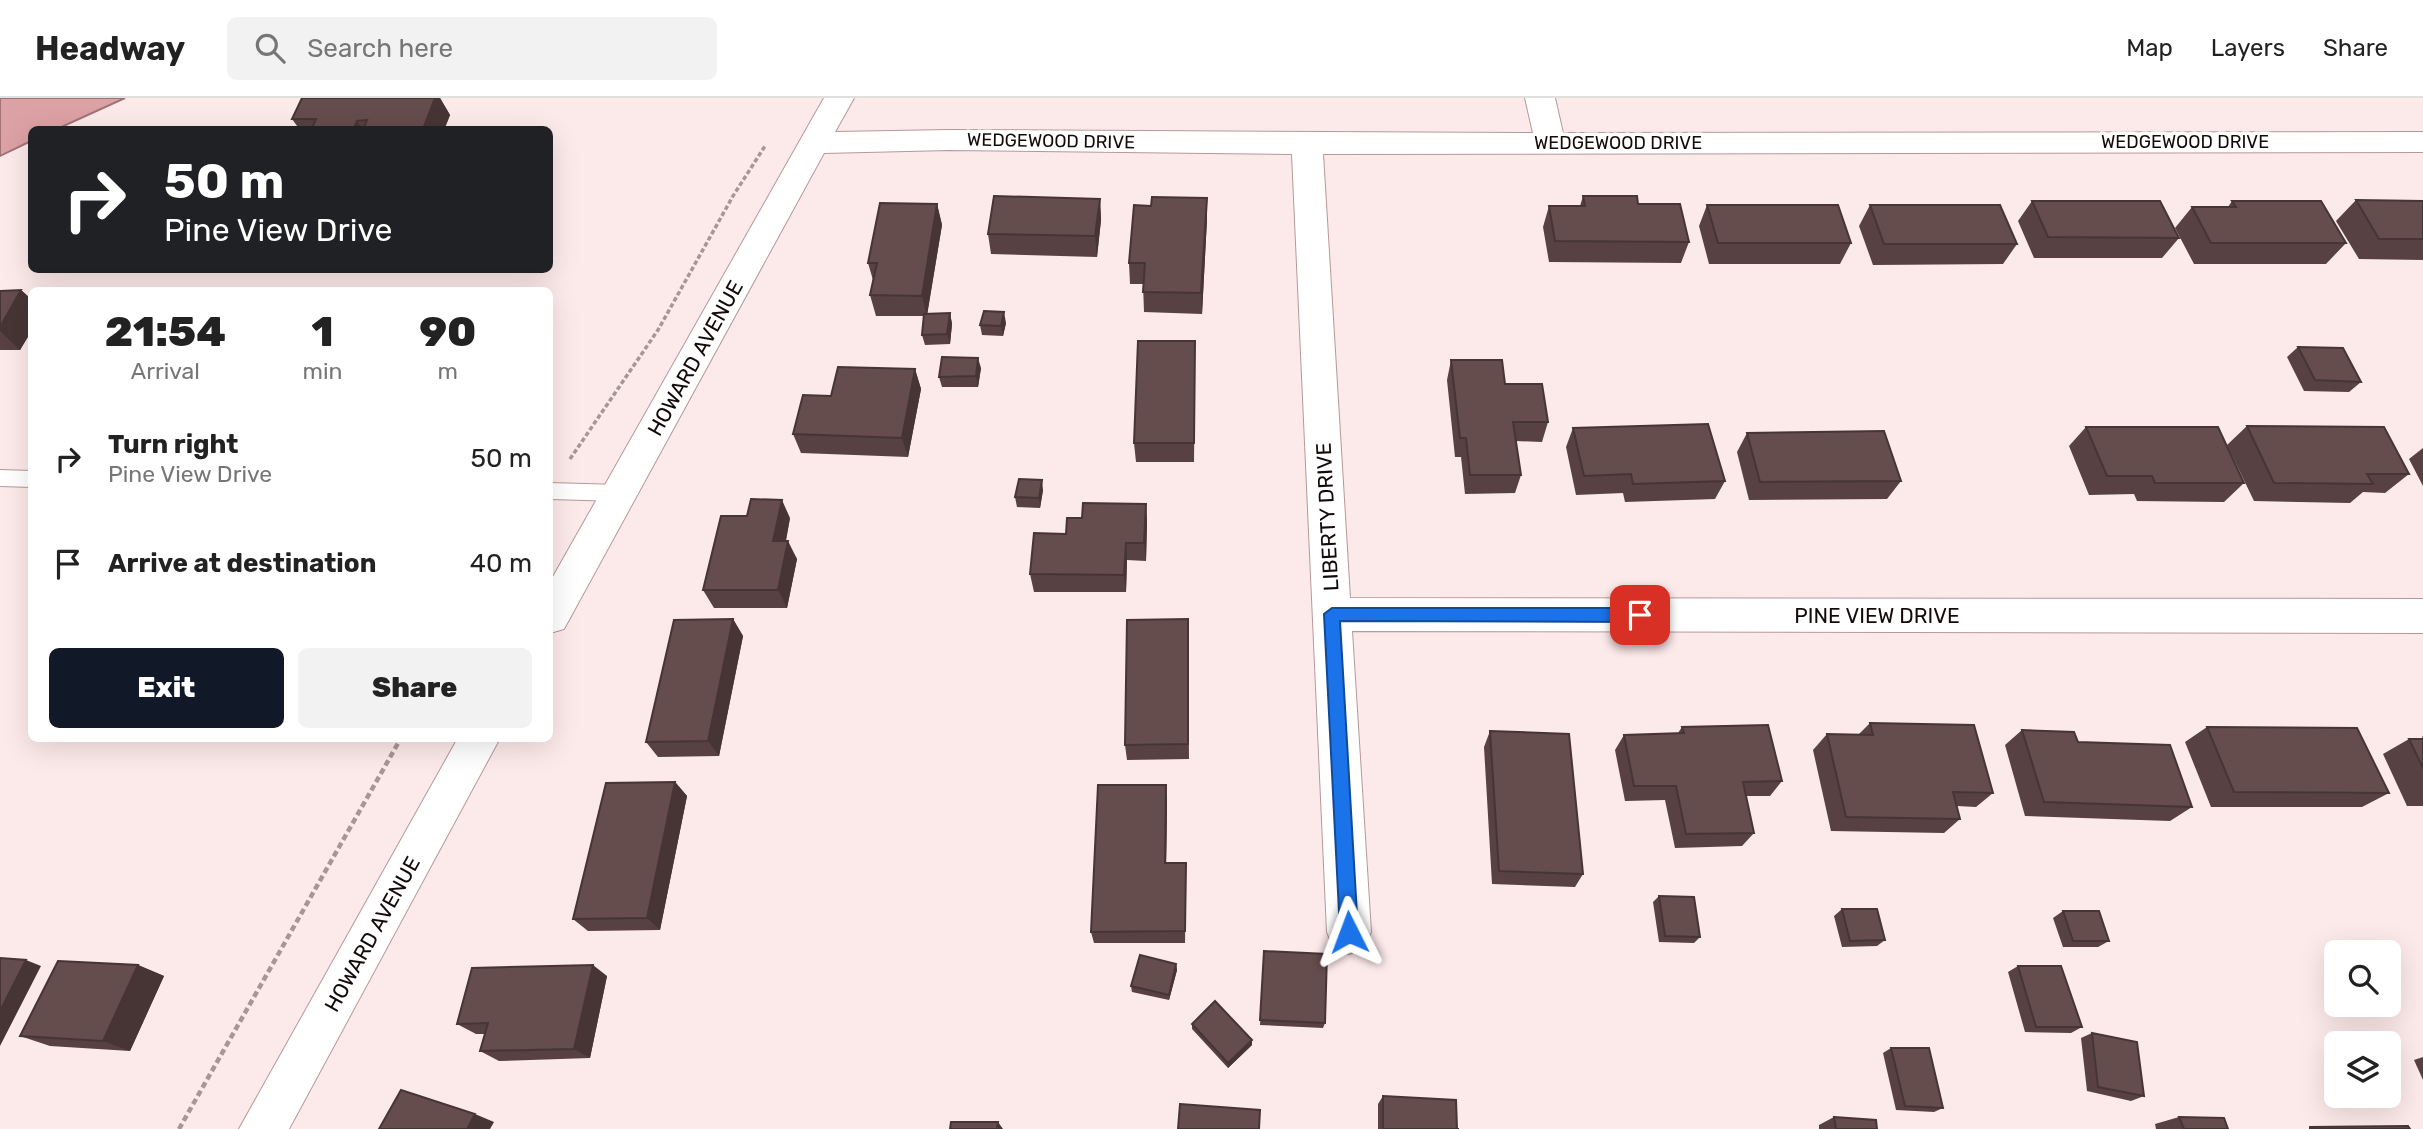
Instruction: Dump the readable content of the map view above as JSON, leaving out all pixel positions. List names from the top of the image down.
{
  "streets": {
    "street": [
      "WEDGEWOOD DRIVE",
      "HOWARD AVENUE",
      "LIBERTY DRIVE",
      "PINE VIEW DRIVE"
    ]
  },
  "crossings": [
    ["WEDGEWOOD DRIVE", "HOWARD AVENUE"],
    ["WEDGEWOOD DRIVE", "LIBERTY DRIVE"],
    ["LIBERTY DRIVE", "PINE VIEW DRIVE"]
  ],
  "page": {
    "header": "Headway",
    "search": "Search here",
    "nav": ["Map", "Layers", "Share"],
    "turn": ["50 m", "Pine View Drive"],
    "eta": [
      "21:54",
      "Arrival",
      "1",
      "min",
      "90",
      "m"
    ],
    "list": [
      {
        "name": "Turn right",
        "note": "Pine View Drive",
        "value": "50 m"
      },
      {
        "name": "Arrive at destination",
        "value": "40 m"
      }
    ],
    "buttons": ["Exit", "Share"]
  }
}
